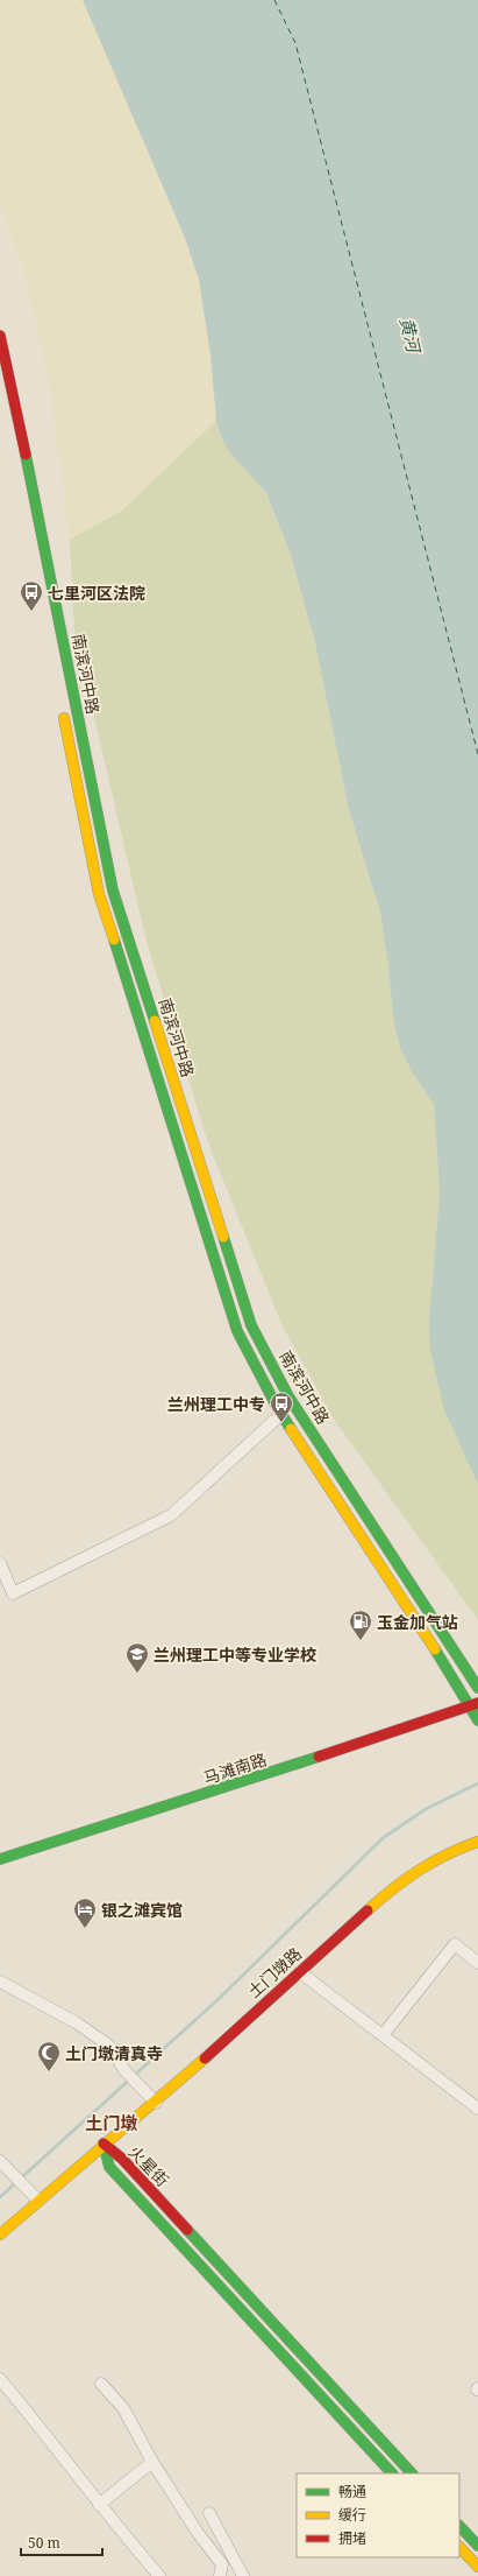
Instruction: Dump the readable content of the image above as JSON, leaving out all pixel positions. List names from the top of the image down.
{
  "streets": {
    "main road": [
      "南滨河中路",
      "马滩南路",
      "土门墩路",
      "火星街"
    ]
  },
  "crossings": [
    ["南滨河中路", "马滩南路"],
    ["土门墩路", "火星街"]
  ],
  "districts": ["土门墩"],
  "water": ["黄河"],
  "places": {
    "bus stop": ["七里河区法院", "兰州理工中专"],
    "fuel station": ["玉金加气站"],
    "school or university": ["兰州理工中等专业学校"],
    "hotel": ["银之滩宾馆"],
    "mosque": ["土门墩清真寺"]
  },
  "legend": ["畅通", "缓行", "拥堵"],
  "scale_bar": "50 m"
}
